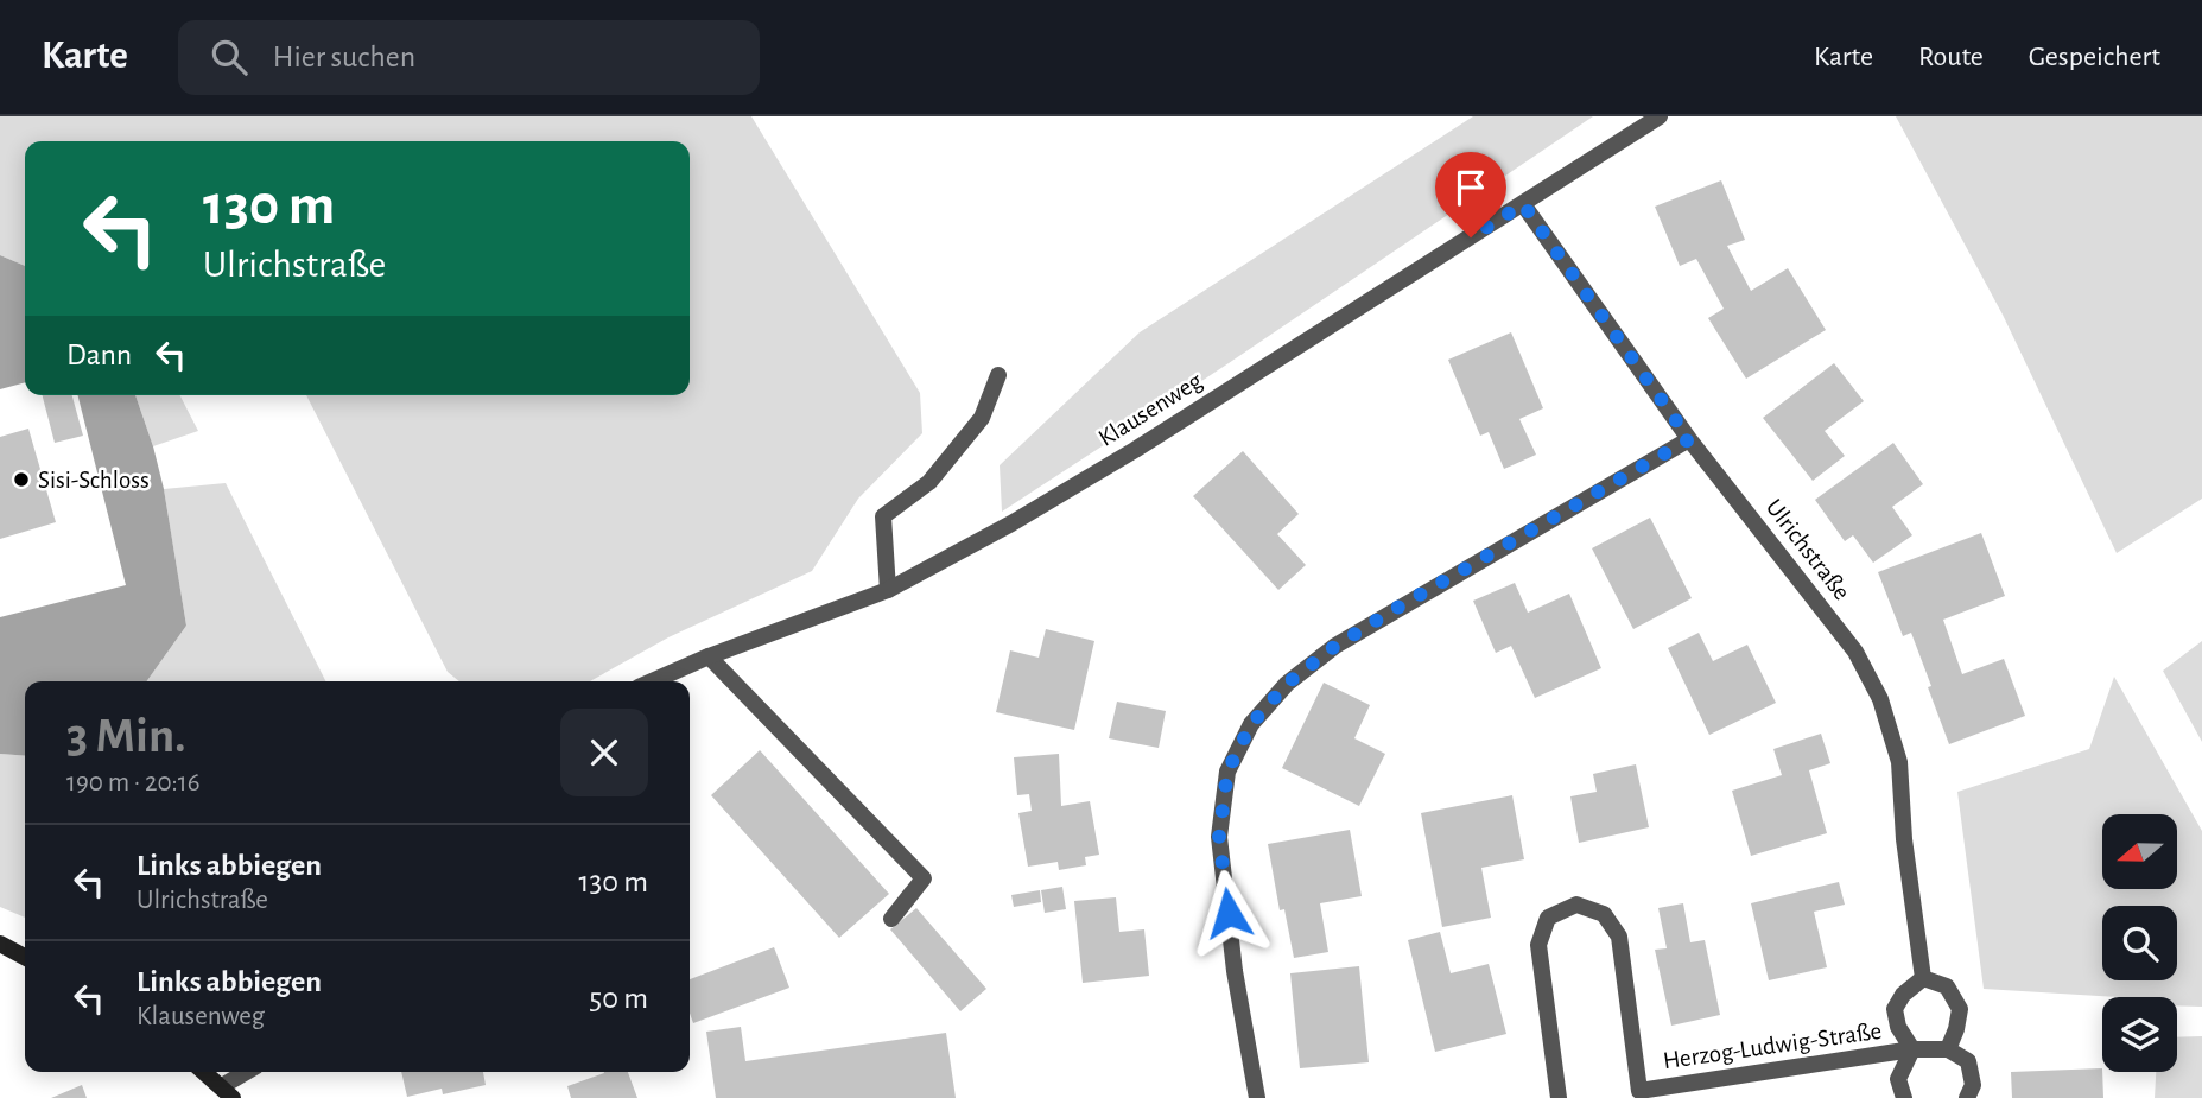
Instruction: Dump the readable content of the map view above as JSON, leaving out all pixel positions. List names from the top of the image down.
{
  "streets": {
    "street": ["Klausenweg", "Ulrichstraße", "Herzog-Ludwig-Straße"]
  },
  "crossings": [
    ["Klausenweg", "Ulrichstraße"],
    ["Ulrichstraße", "Herzog-Ludwig-Straße"]
  ],
  "places": ["Sisi-Schloss"],
  "north": "left",
  "page": {
    "header": "Karte",
    "search": "Hier suchen",
    "nav": ["Karte", "Route", "Gespeichert"],
    "turn": ["130 m", "Ulrichstraße"],
    "then": "Dann",
    "heading": ["3 Min.", "190 m · 20:16"],
    "list": [
      {
        "name": "Links abbiegen",
        "note": "Ulrichstraße",
        "value": "130 m"
      },
      {
        "name": "Links abbiegen",
        "note": "Klausenweg",
        "value": "50 m"
      }
    ]
  }
}
